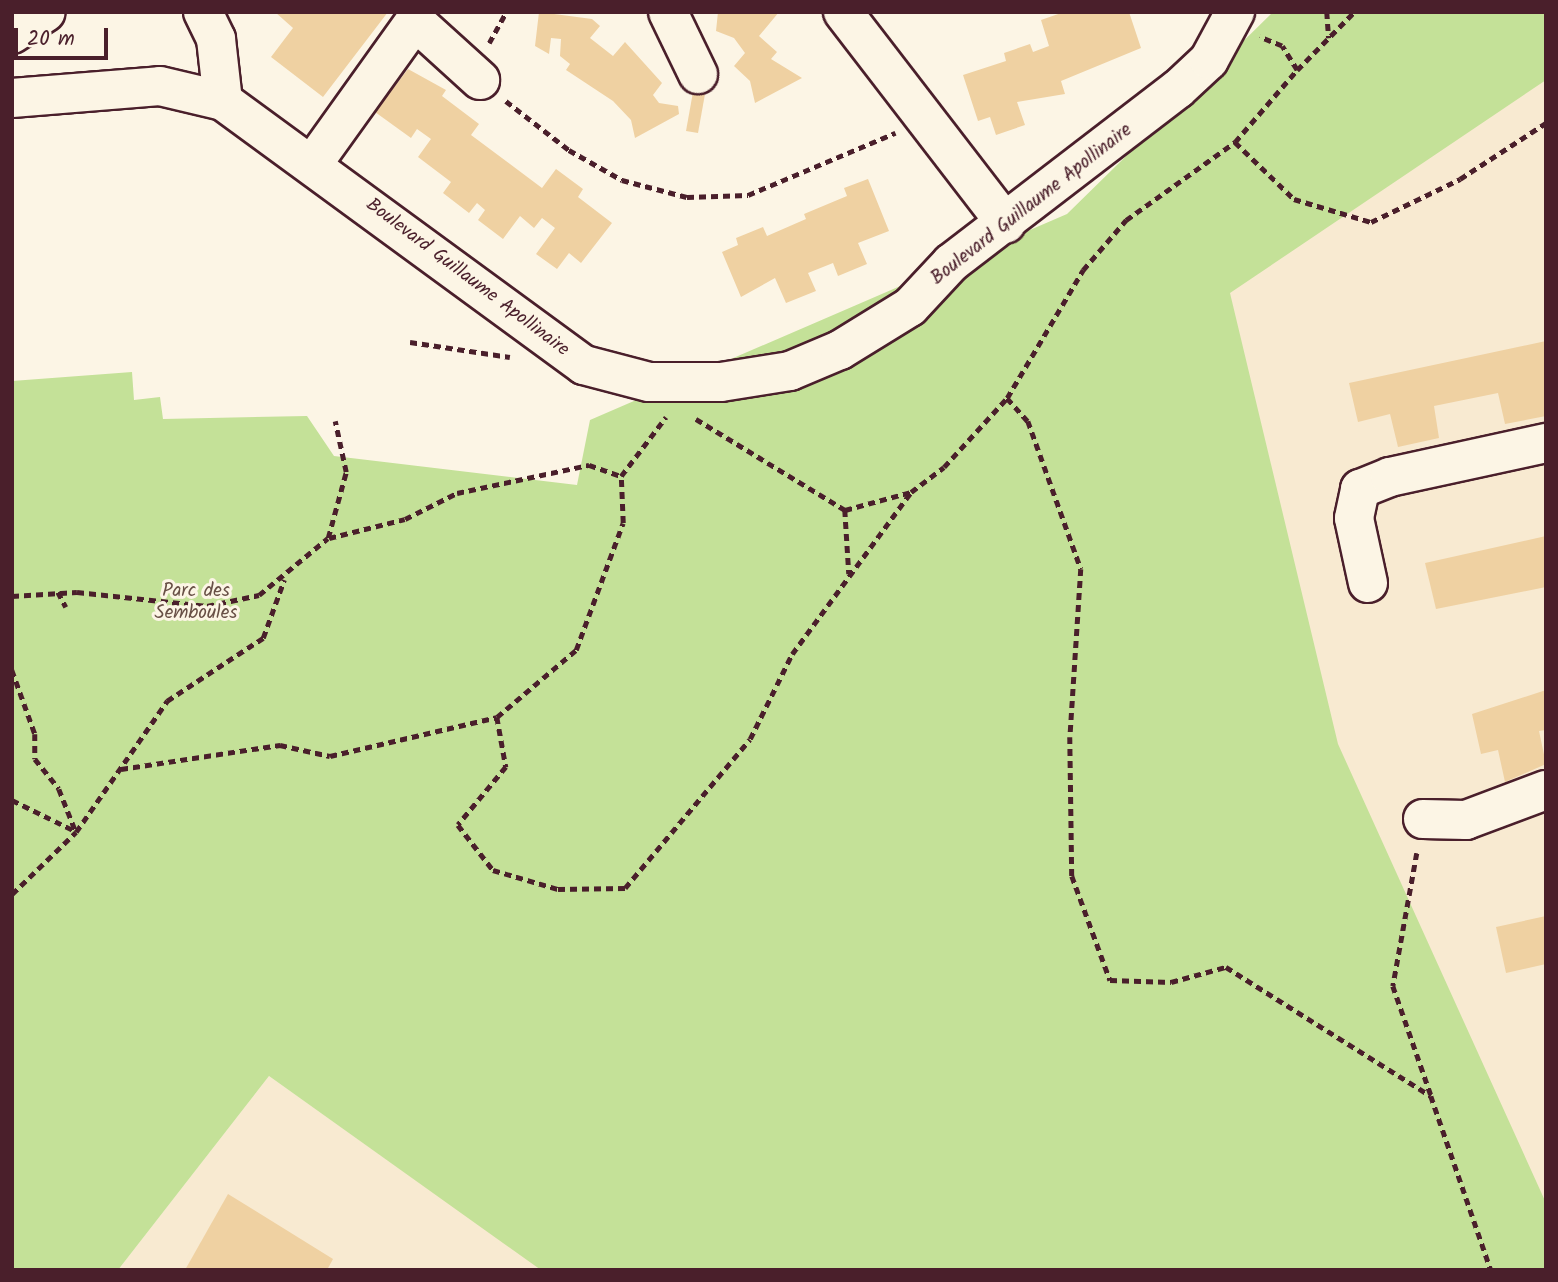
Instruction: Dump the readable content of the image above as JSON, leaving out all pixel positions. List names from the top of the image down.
{
  "streets": {
    "street": ["Boulevard Guillaume Apollinaire"]
  },
  "parks": ["Parc des Semboules"],
  "scale_bar": "20 m"
}
